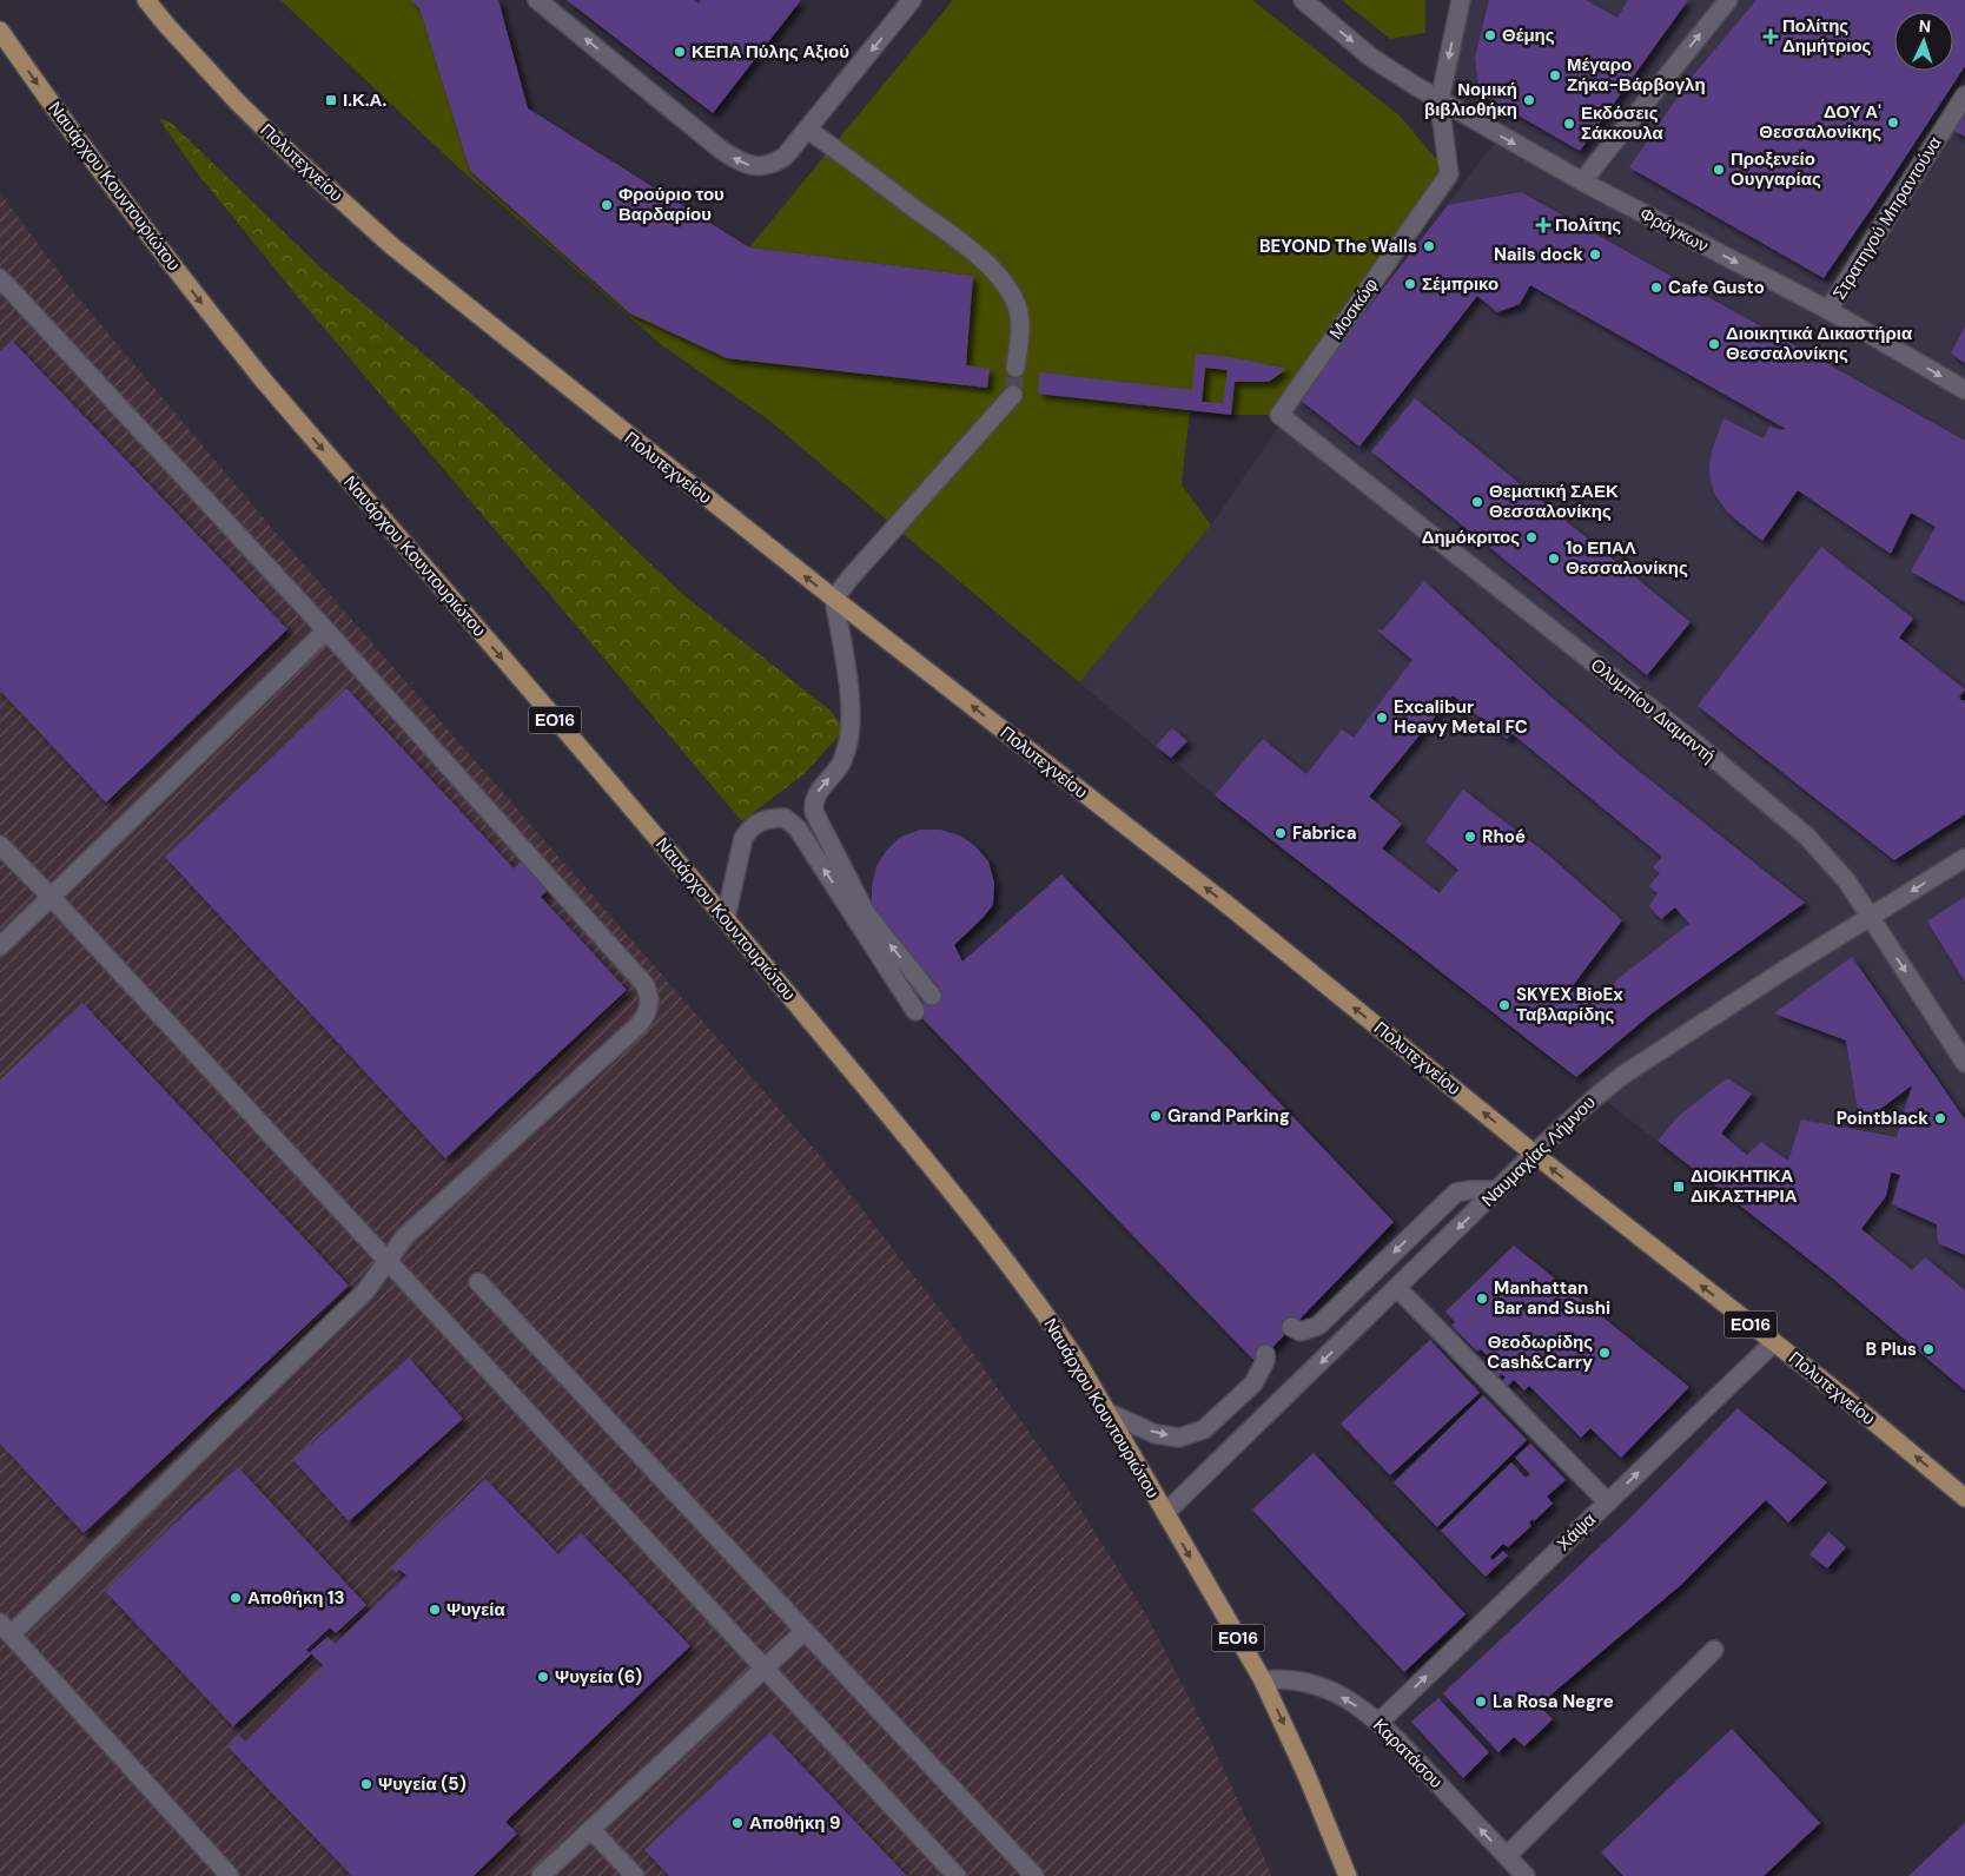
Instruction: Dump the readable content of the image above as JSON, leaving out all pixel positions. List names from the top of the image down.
{
  "streets": {
    "main road": ["Πολυτεχνείου", "Ναυάρχου Κουντουριώτου", "ΕΟ16"],
    "street": [
      "Στρατηγού Μπραντούνα",
      "Φράγκων",
      "Μοσκώφ",
      "Ολυμπίου Διαμαντή",
      "Ναυμαχίας Λήμνου",
      "Χάψα",
      "Καρατάσου"
    ]
  },
  "crossings": [
    ["Πολυτεχνείου", "Ναυμαχίας Λήμνου"],
    ["Πολυτεχνείου", "Χάψα"],
    ["Ναυάρχου Κουντουριώτου", "Ναυμαχίας Λήμνου"],
    ["Ναυάρχου Κουντουριώτου", "Καρατάσου"],
    ["Στρατηγού Μπραντούνα", "Φράγκων"],
    ["Φράγκων", "Μοσκώφ"],
    ["Μοσκώφ", "Ολυμπίου Διαμαντή"],
    ["Ολυμπίου Διαμαντή", "Ναυμαχίας Λήμνου"],
    ["Χάψα", "Καρατάσου"]
  ],
  "one_way": [
    "Πολυτεχνείου",
    "Ναυάρχου Κουντουριώτου",
    "Φράγκων",
    "Χάψα",
    "Καρατάσου"
  ],
  "places": {
    "other": [
      "Θέμης",
      "ΚΕΠΑ Πύλης Αξιού",
      "Μέγαρο Ζήκα-Βάρβογλη",
      "Νομική βιβλιοθήκη",
      "ΔΟΥ Α' Θεσσαλονίκης",
      "Εκδόσεις Σάκκουλα",
      "Προξενείο Ουγγαρίας",
      "Φρούριο του Βαρδαρίου",
      "BEYOND The Walls",
      "Nails dock",
      "Σέμπρικο",
      "Cafe Gusto",
      "Διοικητικά Δικαστήρια Θεσσαλονίκης",
      "Θεματική ΣΑΕΚ Θεσσαλονίκης",
      "Δημόκριτος",
      "1ο ΕΠΑΛ Θεσσαλονίκης",
      "Excalibur Heavy Metal FC",
      "Fabrica",
      "Rhoé",
      "SKYEX BioEx Ταβλαρίδης",
      "Grand Parking",
      "Pointblack",
      "Manhattan Bar and Sushi",
      "B Plus",
      "Θεοδωρίδης Cash&Carry",
      "Αποθήκη 13",
      "Ψυγεία",
      "Ψυγεία (6)",
      "La Rosa Negre",
      "Ψυγεία (5)",
      "Αποθήκη 9"
    ],
    "health": ["Πολίτης Δημήτριος", "Πολίτης"],
    "transit": ["Ι.Κ.Α.", "ΔΙΟΙΚΗΤΙΚΑ ΔΙΚΑΣΤΗΡΙΑ"]
  },
  "north": "top"
}
